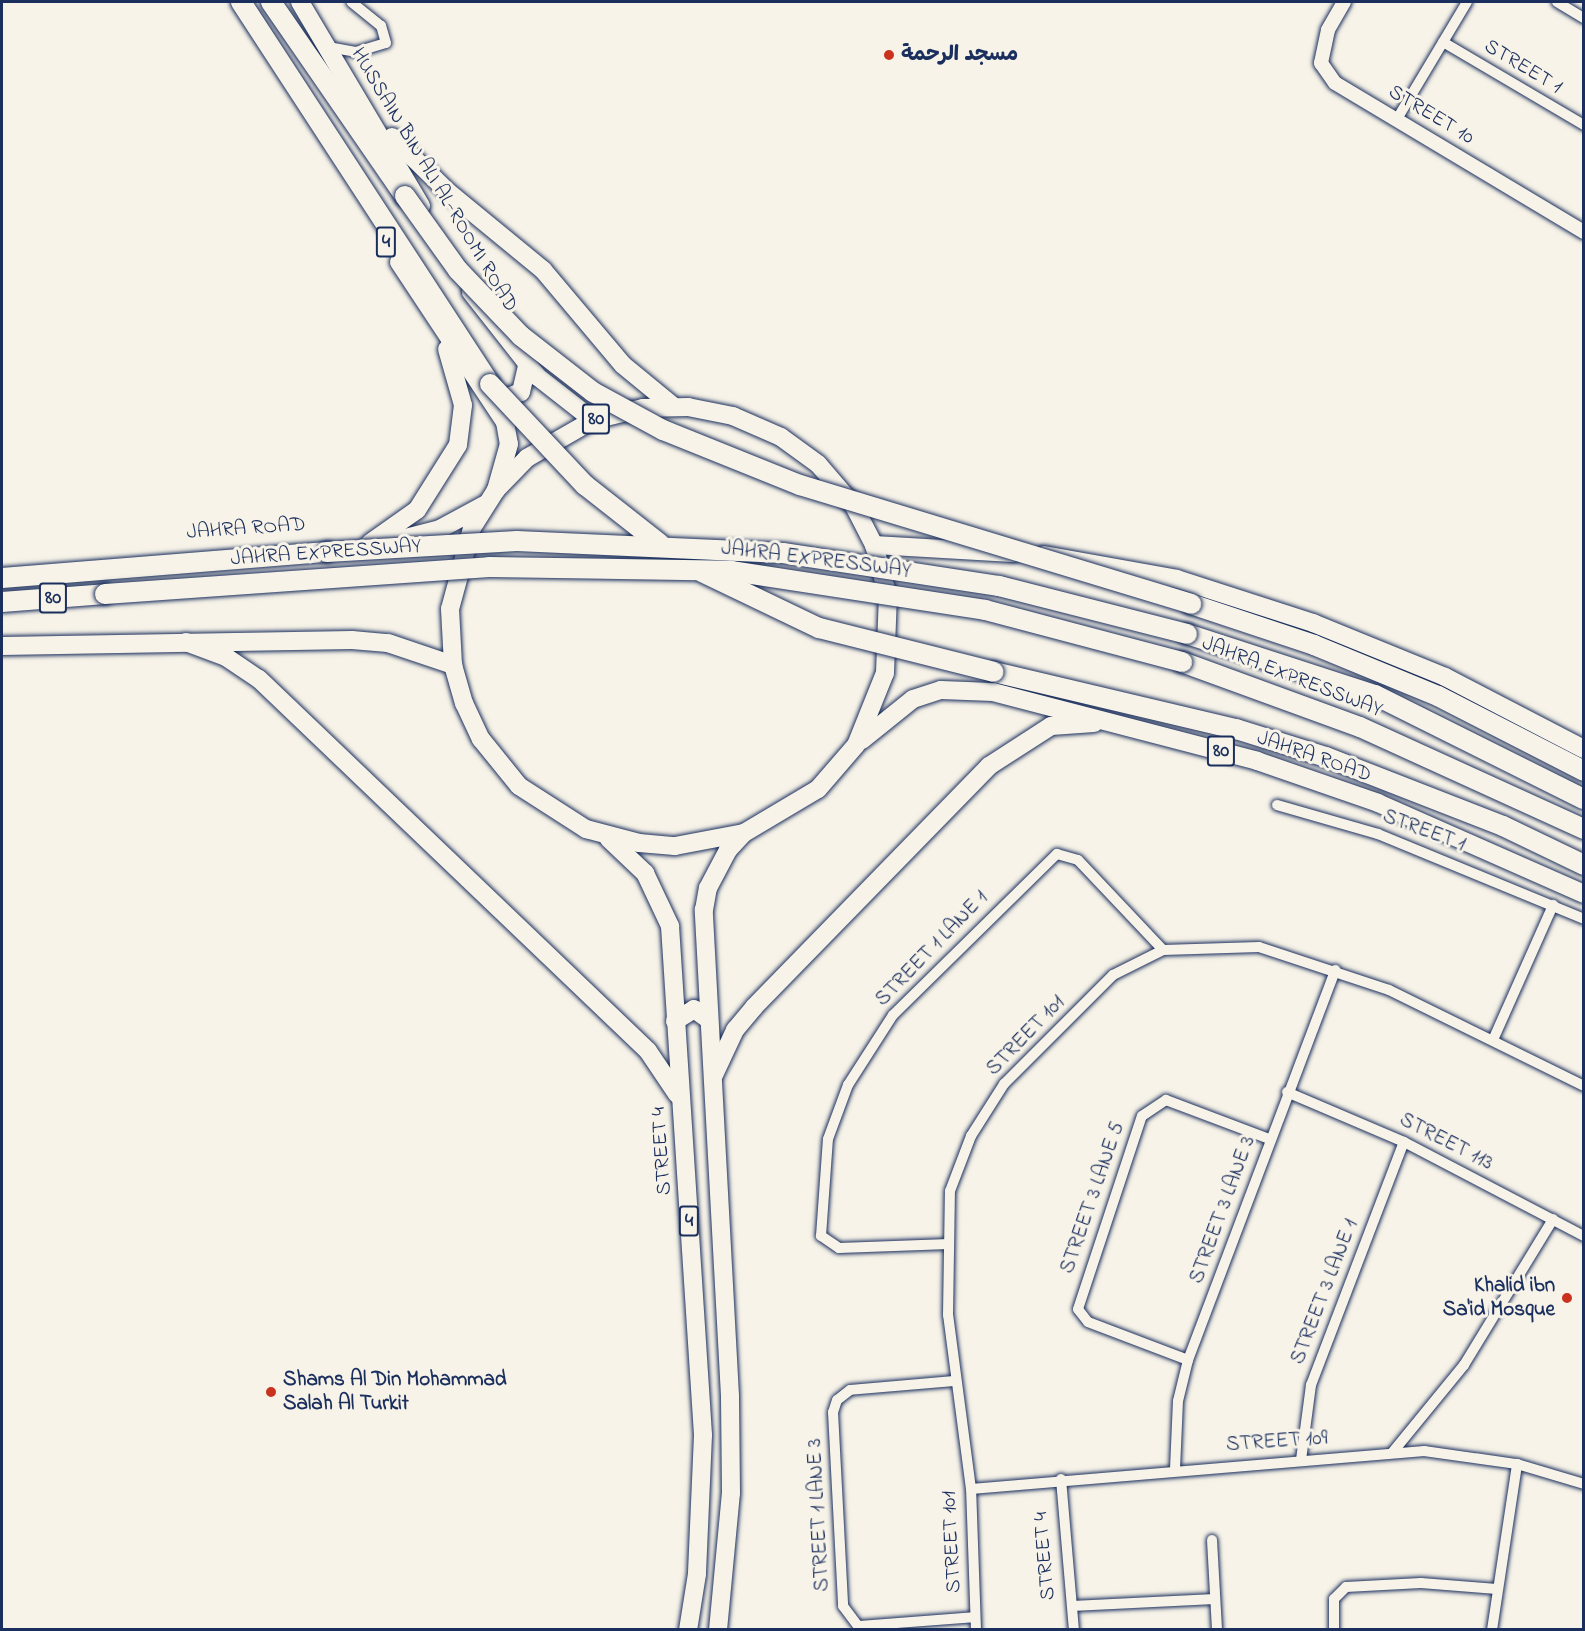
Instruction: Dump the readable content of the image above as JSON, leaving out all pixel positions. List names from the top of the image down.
{
  "streets": {
    "highway": ["80", "JAHRA EXPRESSWAY"],
    "main road": [
      "HUSSAIN BIN ALI AL-ROOMI ROAD",
      "4",
      "JAHRA ROAD",
      "STREET 4"
    ],
    "street": [
      "STREET 1",
      "STREET 10",
      "STREET 1 LANE 1",
      "STREET 101",
      "STREET 113",
      "STREET 3 LANE 5",
      "STREET 3 LANE 3",
      "STREET 3 LANE 1",
      "STREET 109",
      "STREET 1 LANE 3"
    ]
  },
  "crossings": [
    ["HUSSAIN BIN ALI AL-ROOMI ROAD", "80"],
    ["4", "80"],
    ["4", "JAHRA ROAD"],
    ["80", "JAHRA ROAD"],
    ["80", "STREET 4"],
    ["STREET 1 LANE 1", "STREET 101"],
    ["STREET 101", "STREET 3 LANE 3"],
    ["STREET 101", "STREET 109"],
    ["STREET 101", "STREET 1 LANE 3"],
    ["STREET 113", "STREET 3 LANE 3"],
    ["STREET 113", "STREET 3 LANE 1"],
    ["STREET 4", "STREET 109"],
    ["STREET 3 LANE 5", "STREET 3 LANE 3"],
    ["STREET 3 LANE 3", "STREET 109"],
    ["STREET 3 LANE 1", "STREET 109"]
  ],
  "places": ["مسجد الرحمة", "Khalid ibn Sa'id Mosque", "Shams Al Din Mohammad Salah Al Turkit"]
}
